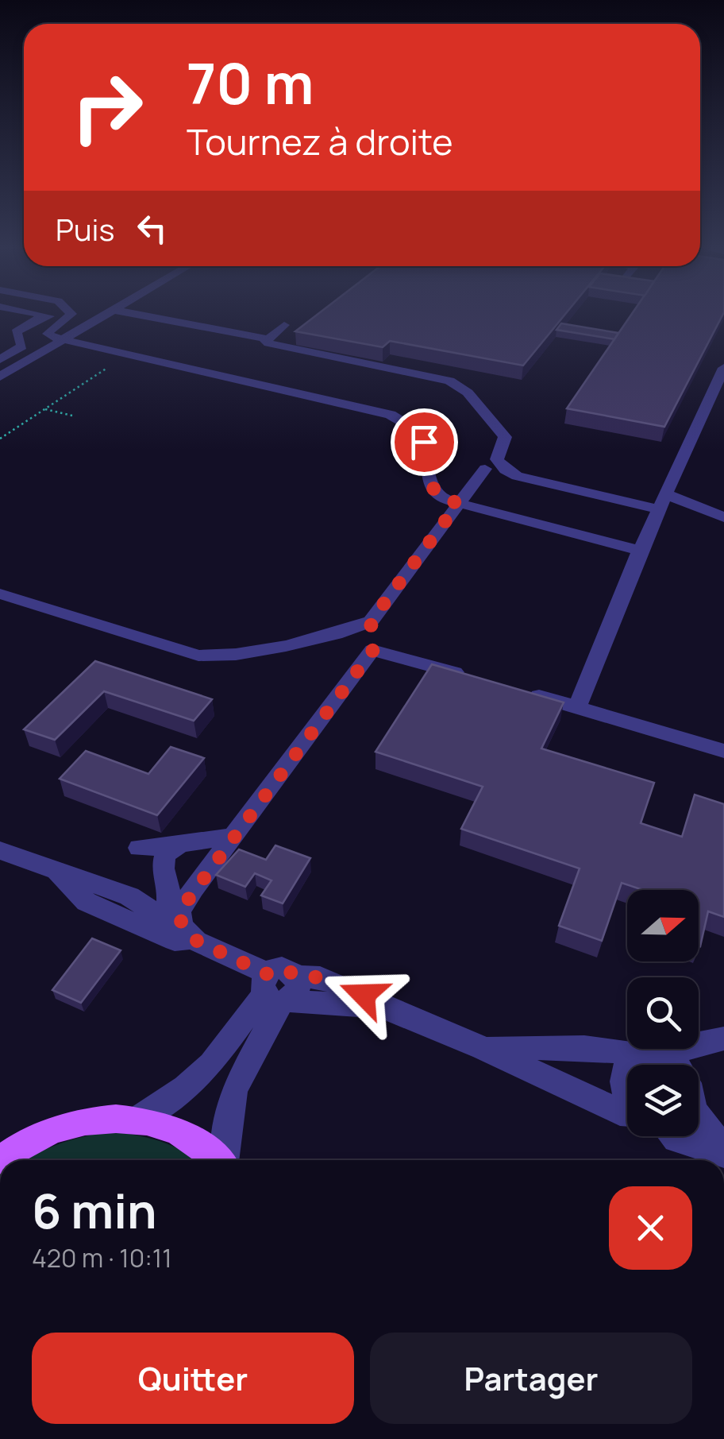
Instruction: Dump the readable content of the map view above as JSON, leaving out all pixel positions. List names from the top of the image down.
{
  "north": "right",
  "page": {
    "turn": ["70 m", "Tournez à droite"],
    "then": "Puis",
    "heading": ["6 min", "420 m · 10:11"],
    "buttons": ["Quitter", "Partager"]
  }
}
